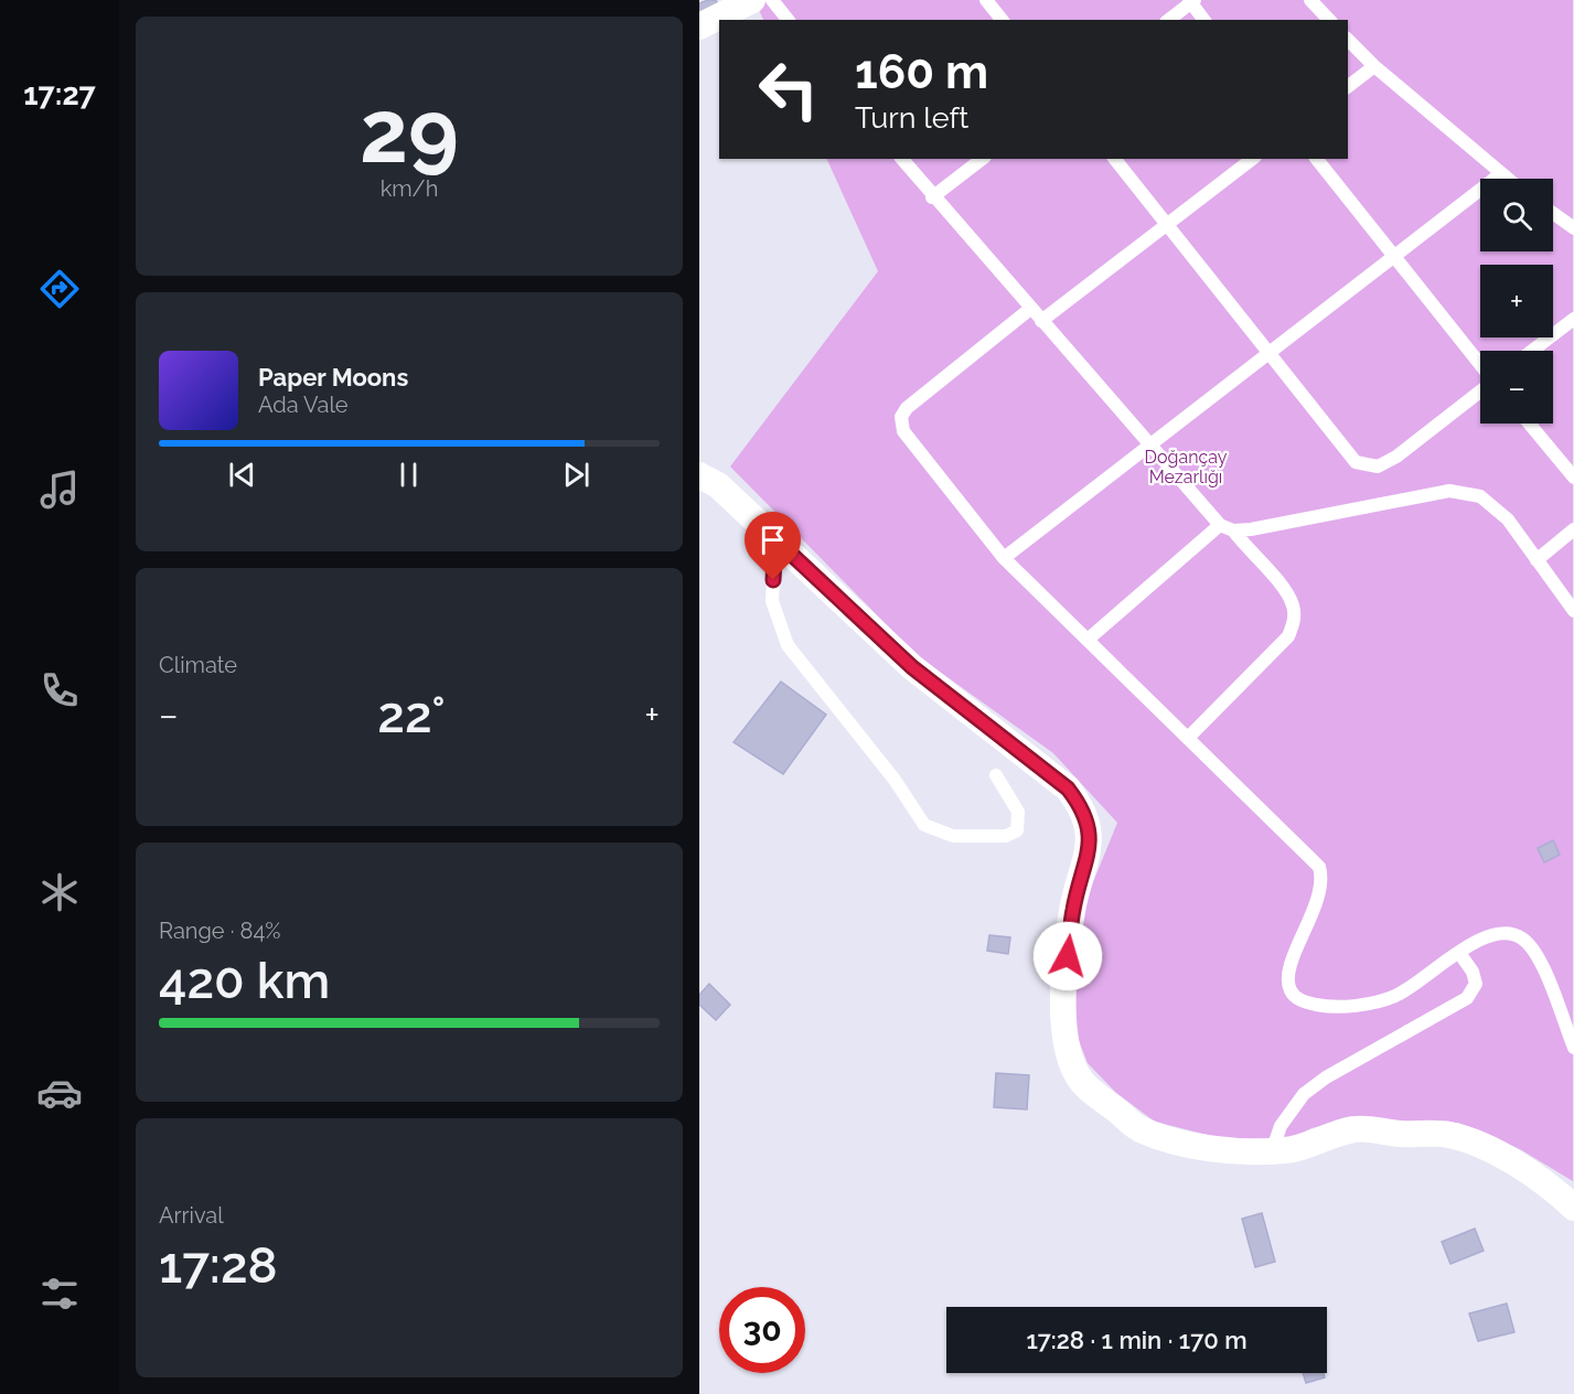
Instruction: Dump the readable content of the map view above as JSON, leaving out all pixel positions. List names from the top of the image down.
{
  "parks": ["Doğançay Mezarlığı"],
  "page": {
    "tabs": "17:27",
    "tile": [
      ["29", "km/h"],
      "Climate",
      ["Range · 84%", "420 km"],
      ["Arrival", "17:28"]
    ],
    "turn": ["160 m", "Turn left"],
    "map_buttons": ["+", "−"],
    "song": ["Paper Moons", "Ada Vale"],
    "heat": ["−", "22°", "+"],
    "limit": "30",
    "trip": "17:28 · 1 min · 170 m"
  }
}
